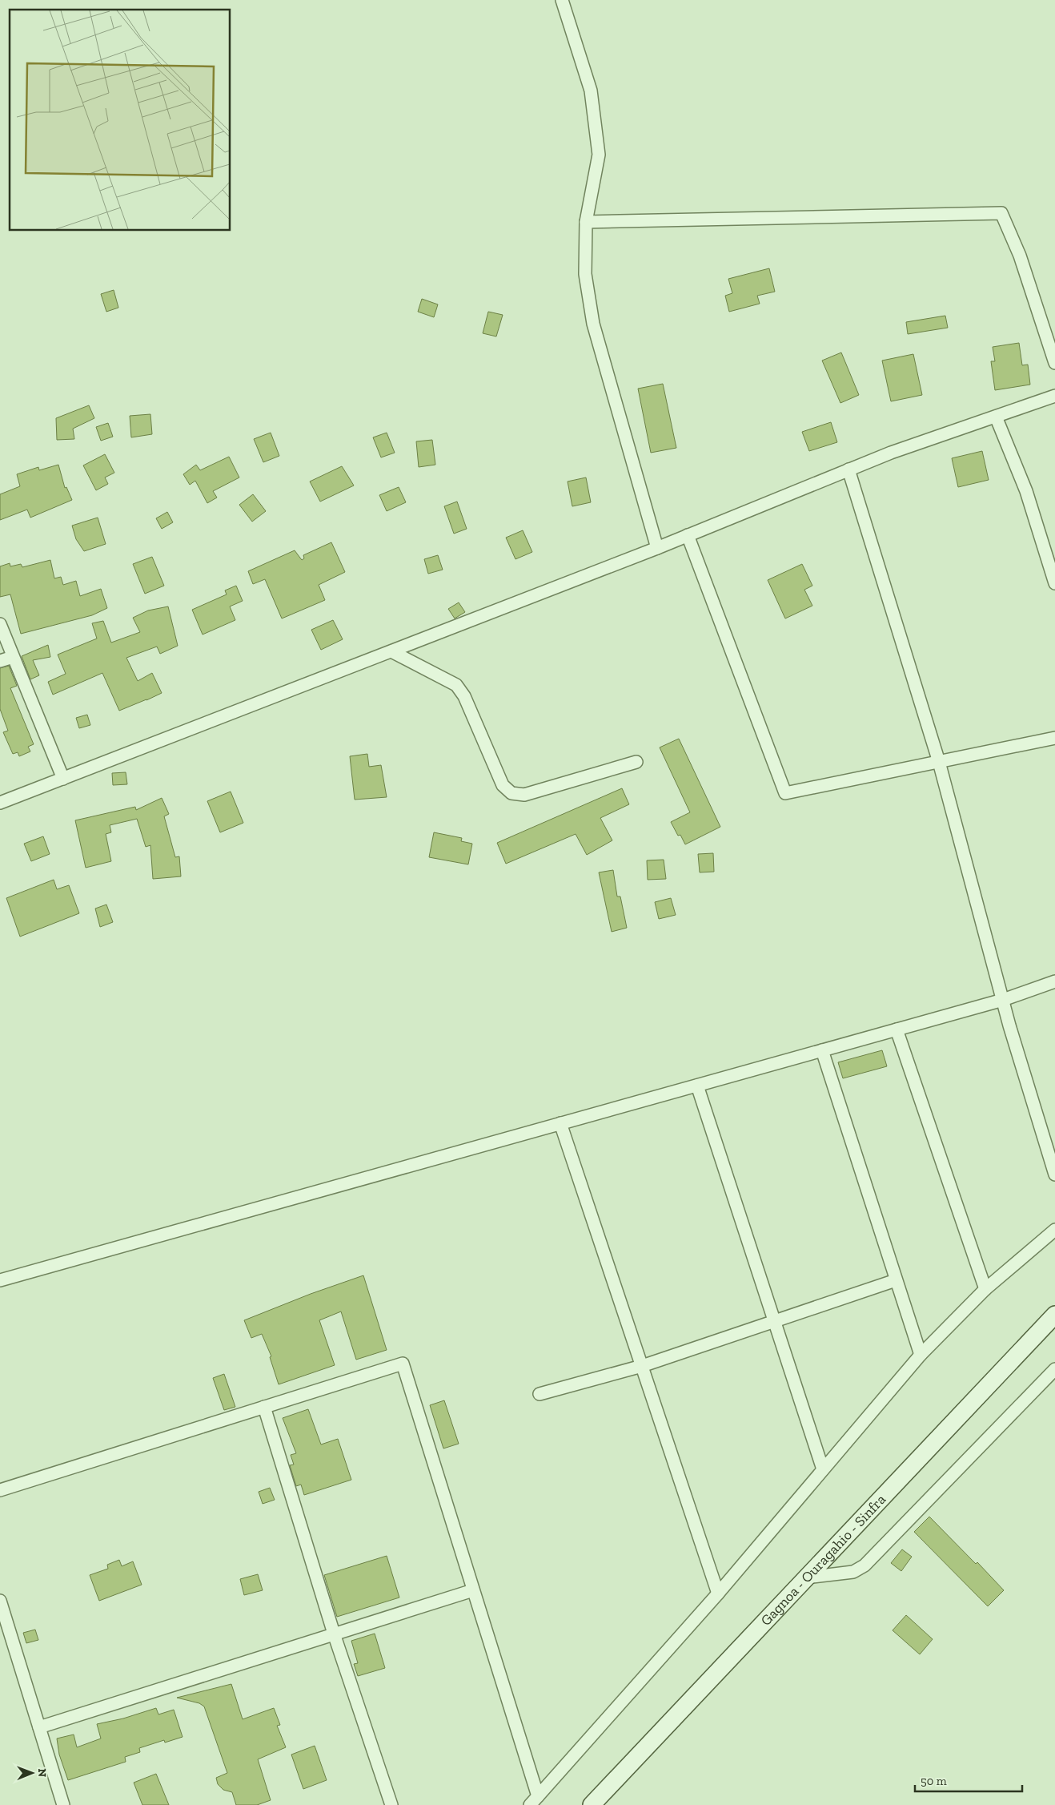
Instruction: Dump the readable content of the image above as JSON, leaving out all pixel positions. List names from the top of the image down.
{
  "streets": {
    "main road": ["Gagnoa - Ouragahio - Sinfra"]
  },
  "scale_bar": "50 m",
  "north": "right"
}
